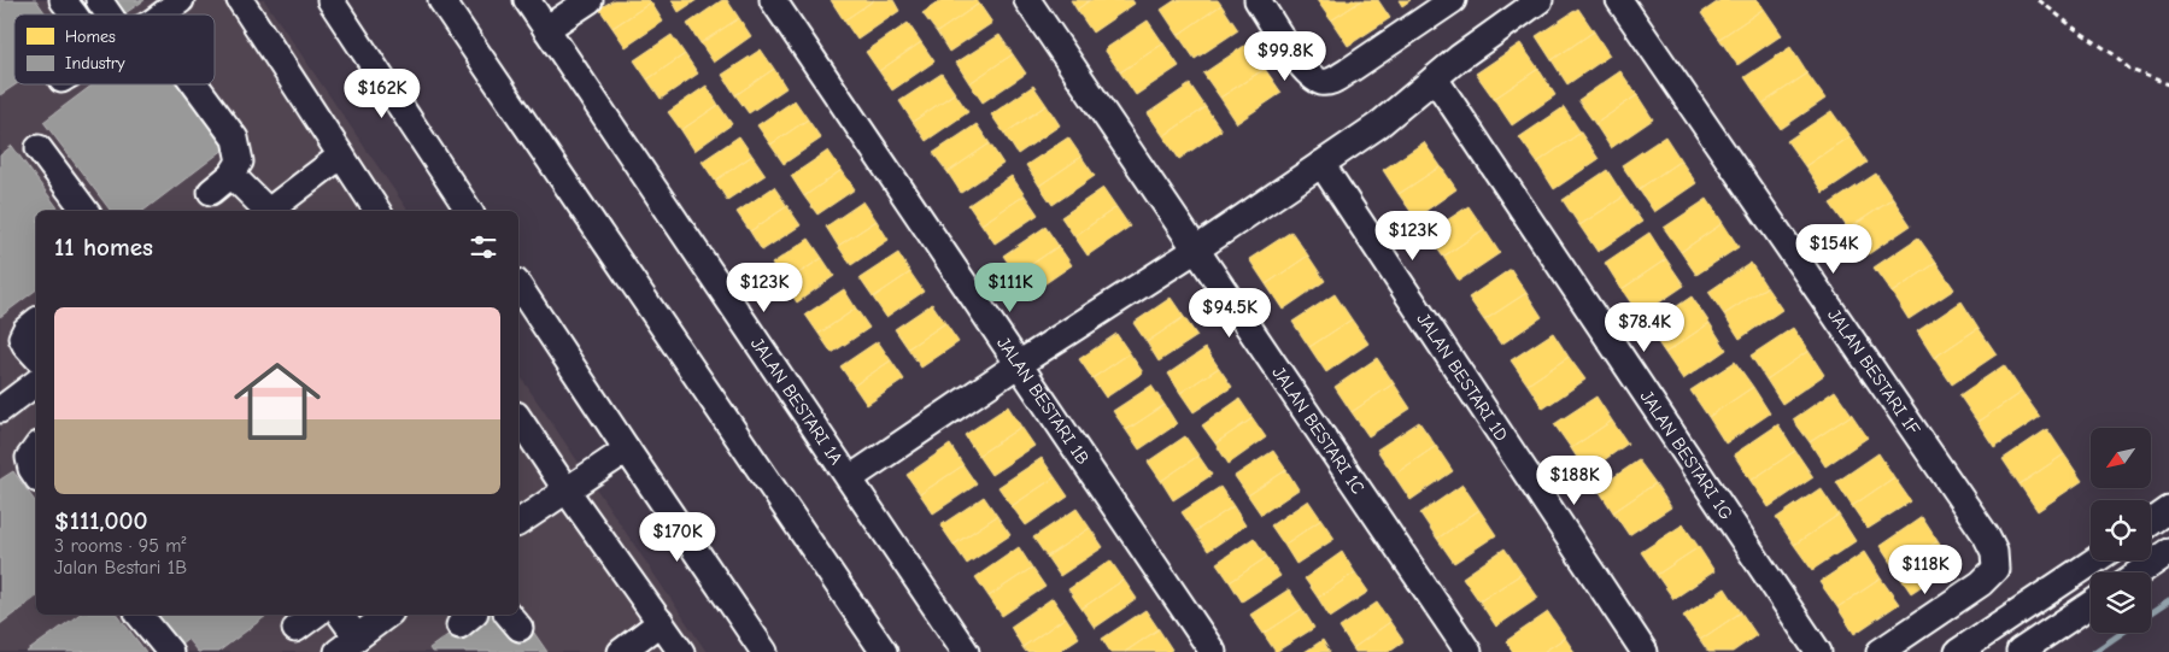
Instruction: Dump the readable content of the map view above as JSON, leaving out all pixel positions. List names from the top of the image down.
{
  "streets": {
    "street": [
      "JALAN BESTARI 1F",
      "JALAN BESTARI 1D",
      "JALAN BESTARI 1A",
      "JALAN BESTARI 1B",
      "JALAN BESTARI 1C",
      "JALAN BESTARI 1G"
    ]
  },
  "legend": ["Homes", "Industry"],
  "north": "bottom left",
  "page": {
    "price": [
      "$99.8K",
      "$162K",
      "$123K",
      "$154K",
      "$123K",
      "$111K",
      "$94.5K",
      "$78.4K",
      "$188K",
      "$170K",
      "$118K"
    ],
    "heading": "11 homes",
    "list": [
      {
        "name": "$111,000",
        "note": "3 rooms · 95 m² · Jalan Bestari 1B"
      }
    ]
  }
}
